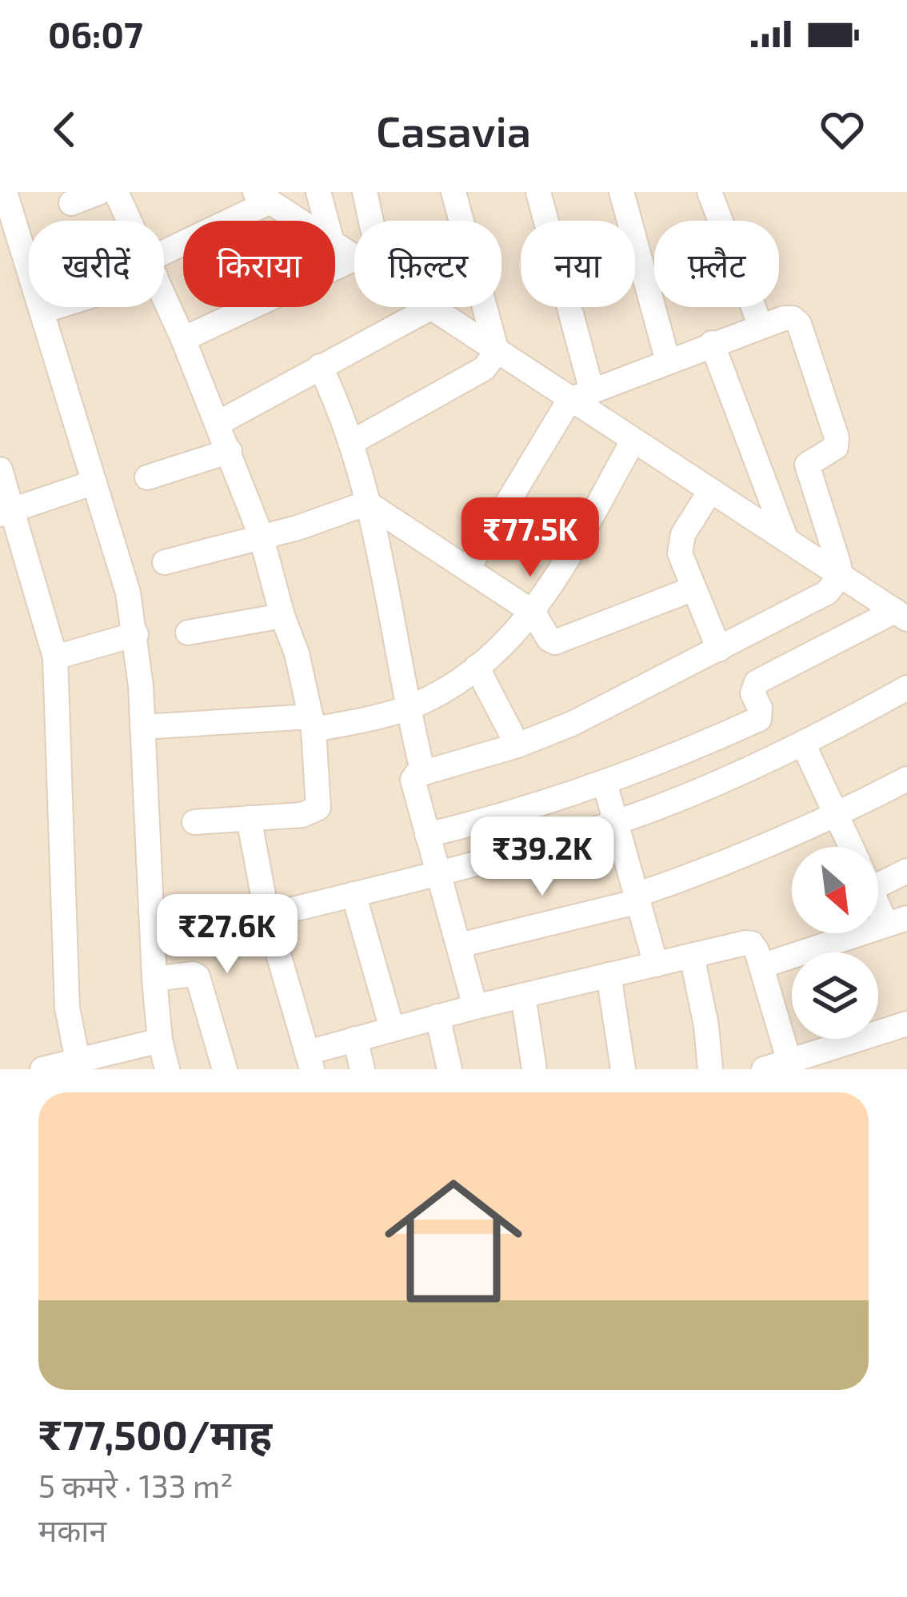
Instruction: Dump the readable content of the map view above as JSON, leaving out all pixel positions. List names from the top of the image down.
{
  "north": "bottom right",
  "page": {
    "status": "06:07",
    "header": "Casavia",
    "chip": [
      "खरीदें",
      "किराया",
      "फ़िल्टर",
      "नया",
      "फ़्लैट"
    ],
    "price": ["₹77.5K", "₹39.2K", "₹27.6K"],
    "list": [
      {
        "name": "₹77,500/माह",
        "note": "5 कमरे · 133 m² · मकान"
      }
    ]
  }
}
